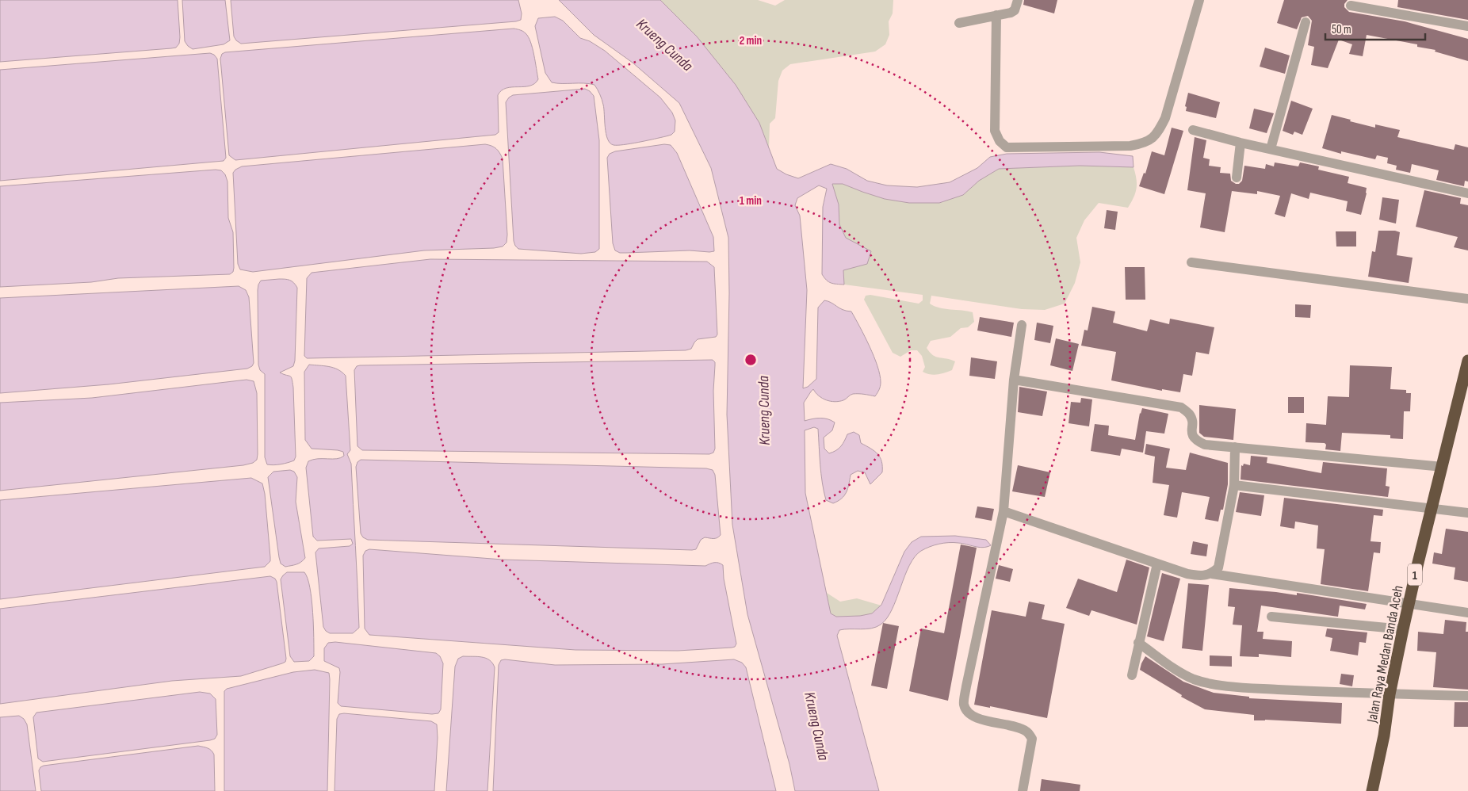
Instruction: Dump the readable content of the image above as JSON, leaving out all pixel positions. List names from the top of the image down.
{
  "streets": {
    "highway": ["1", "Jalan Raya Medan Banda Aceh"]
  },
  "water": ["Krueng Cunda"],
  "scale_bar": "50 m",
  "rings": ["2 min", "1 min"]
}
